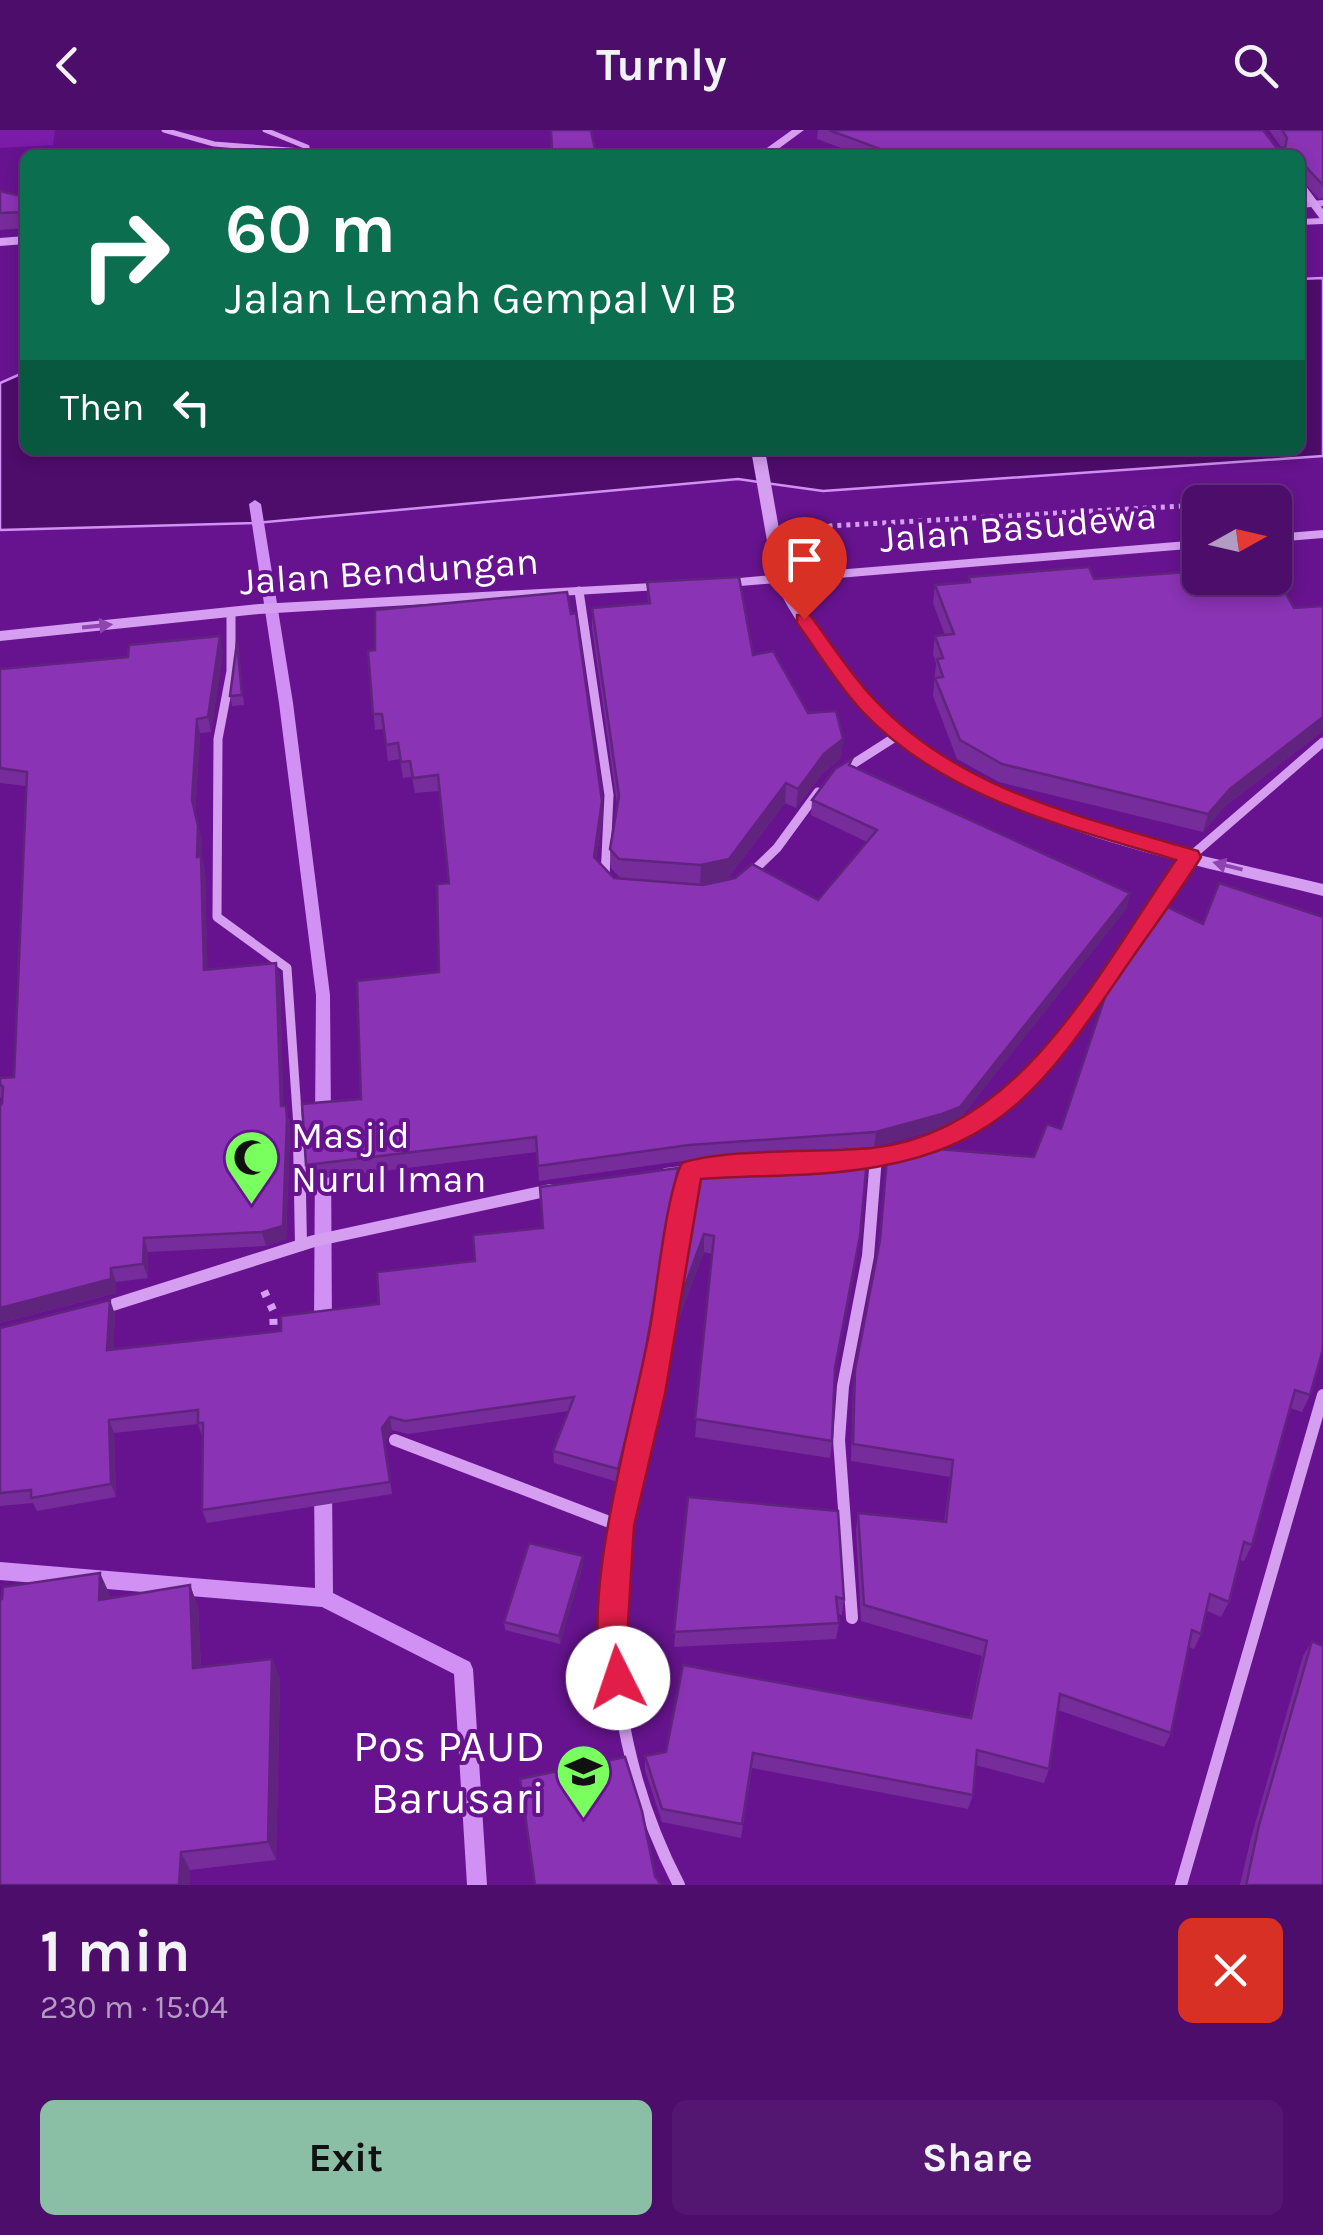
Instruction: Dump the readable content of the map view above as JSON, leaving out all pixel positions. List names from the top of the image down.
{
  "streets": {
    "street": ["Jalan Basudewa", "Jalan Bendungan"]
  },
  "places": {
    "mosque": ["Masjid Nurul Iman"],
    "school or university": ["Pos PAUD Barusari"]
  },
  "north": "right",
  "page": {
    "header": "Turnly",
    "turn": ["60 m", "Jalan Lemah Gempal VI B"],
    "then": "Then",
    "heading": ["1 min", "230 m · 15:04"],
    "buttons": ["Exit", "Share"]
  }
}
